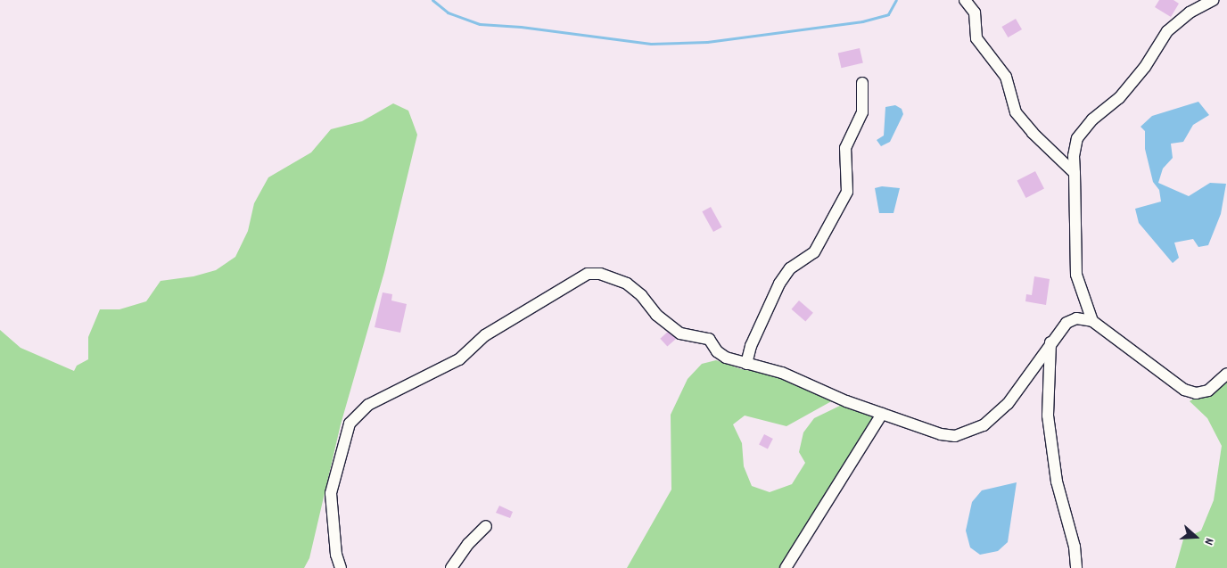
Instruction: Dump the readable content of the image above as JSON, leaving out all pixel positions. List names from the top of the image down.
{
  "north": "right"
}
